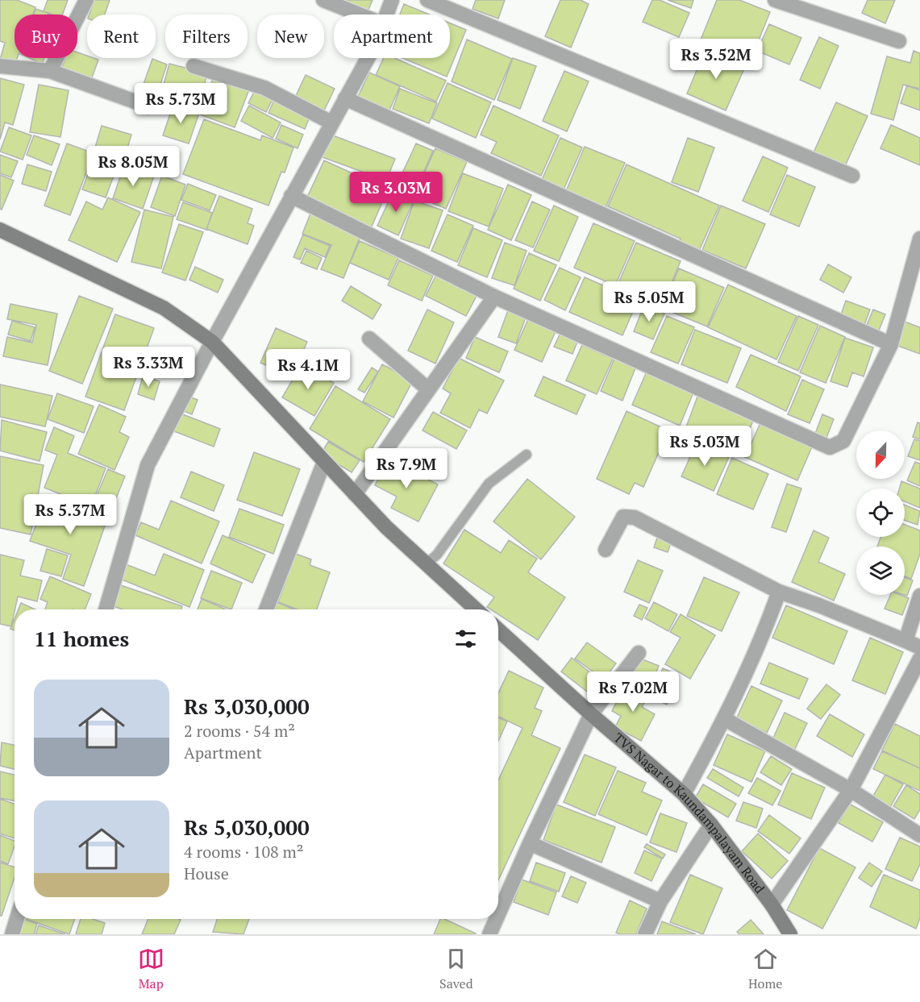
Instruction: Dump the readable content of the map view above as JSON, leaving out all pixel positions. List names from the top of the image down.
{
  "streets": {
    "street": ["TVS Nagar to Kaundampalayam Road"]
  },
  "north": "bottom",
  "page": {
    "chip": [
      "Buy",
      "Rent",
      "Filters",
      "New",
      "Apartment"
    ],
    "price": [
      "Rs 3.52M",
      "Rs 5.73M",
      "Rs 8.05M",
      "Rs 3.03M",
      "Rs 5.05M",
      "Rs 3.33M",
      "Rs 4.1M",
      "Rs 5.03M",
      "Rs 7.9M",
      "Rs 5.37M",
      "Rs 7.02M"
    ],
    "heading": "11 homes",
    "list": [
      {
        "name": "Rs 3,030,000",
        "note": "2 rooms · 54 m² · Apartment"
      },
      {
        "name": "Rs 5,030,000",
        "note": "4 rooms · 108 m² · House"
      }
    ],
    "tabs": ["Map", "Saved", "Home"]
  }
}
